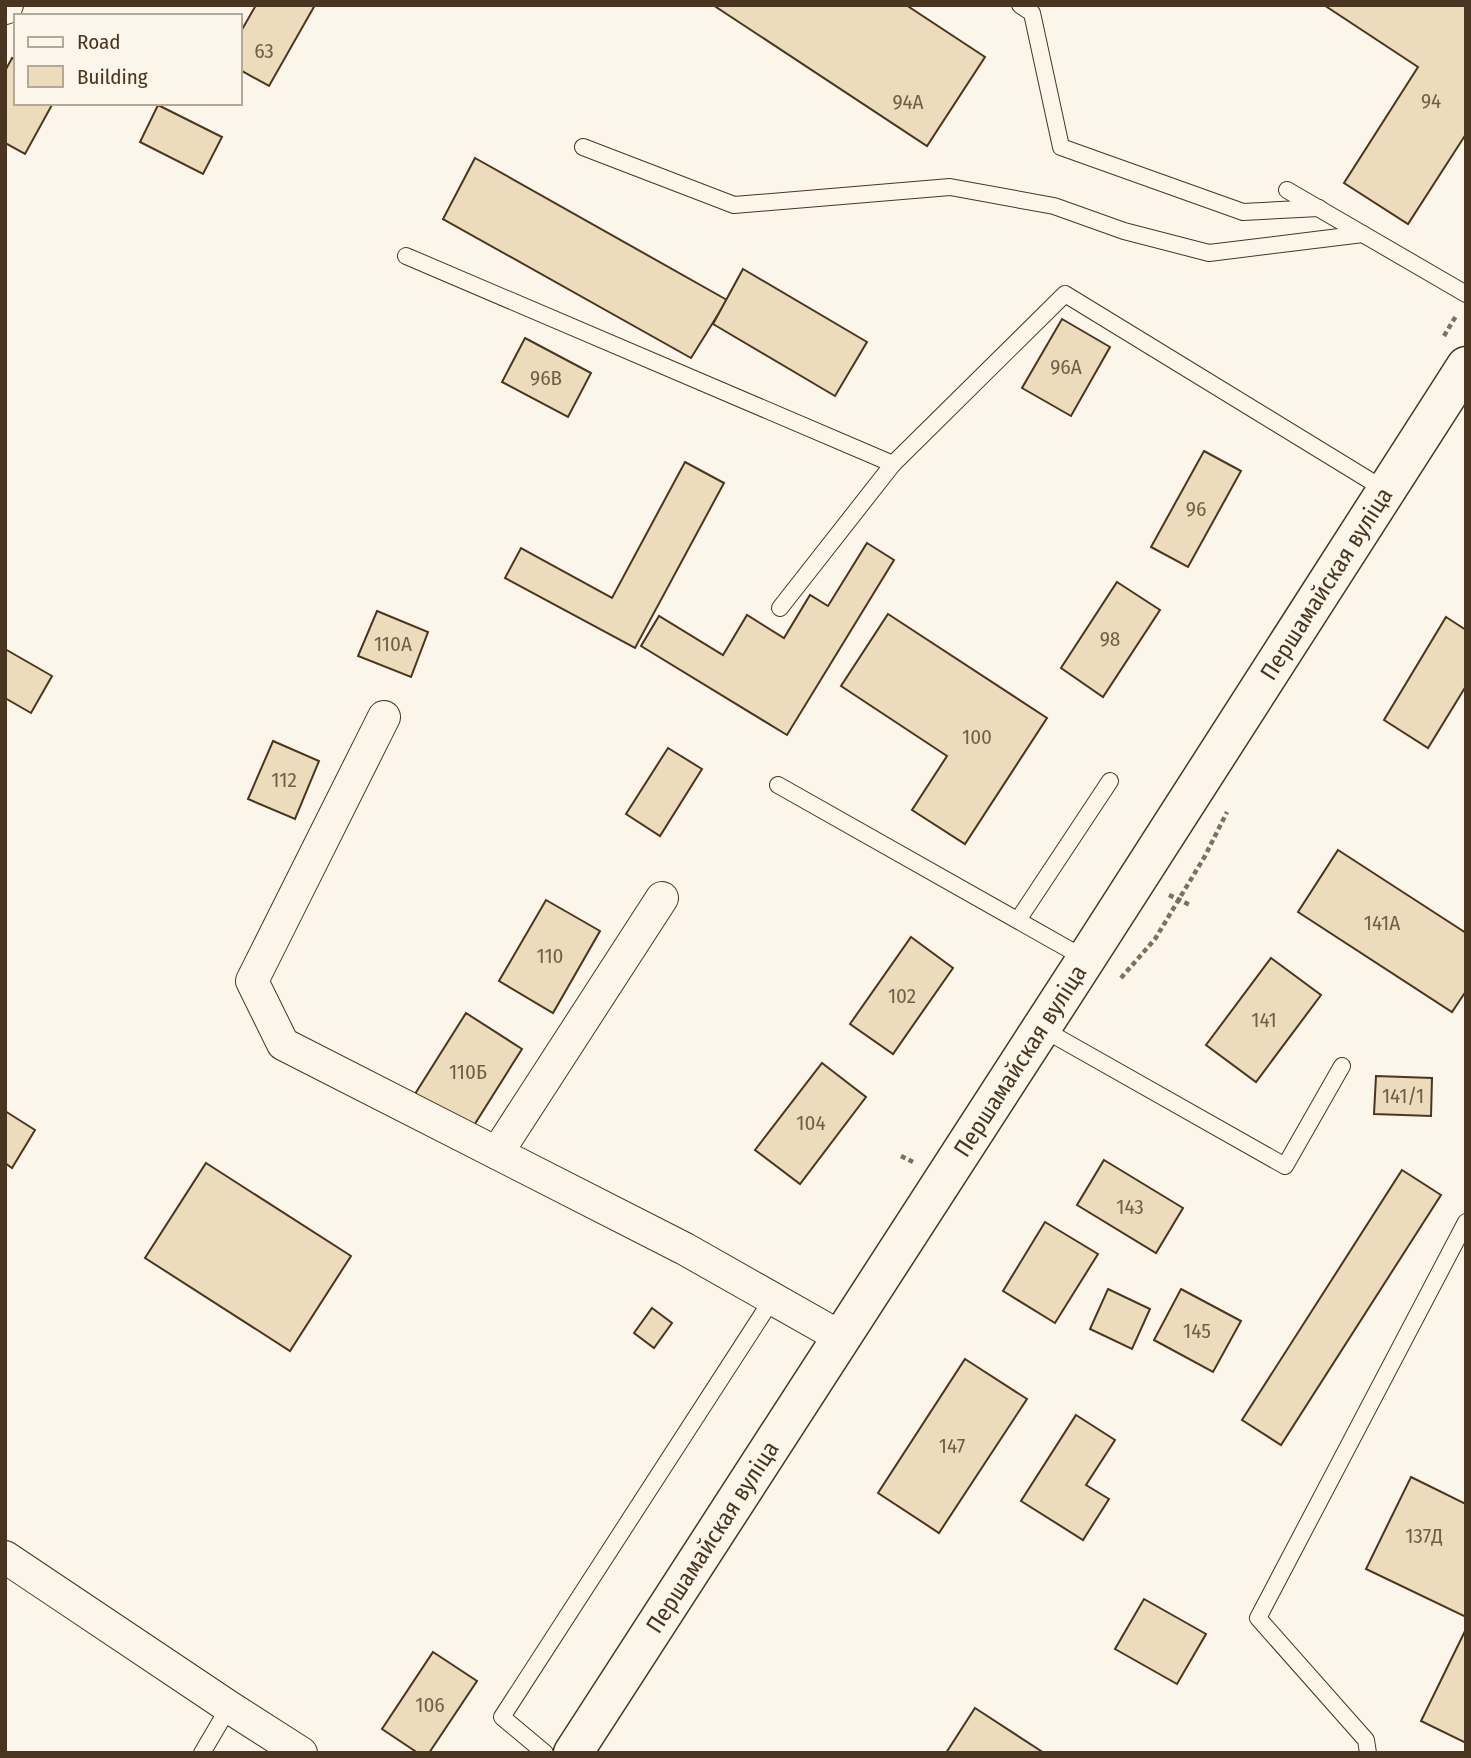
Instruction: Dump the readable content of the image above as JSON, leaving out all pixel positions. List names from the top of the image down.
{
  "streets": {
    "main road": ["Першамайская вуліца"]
  },
  "house_numbers": [
    "63",
    "94",
    "94А",
    "96А",
    "96В",
    "96",
    "98",
    "110А",
    "100",
    "112",
    "141А",
    "110",
    "102",
    "141",
    "110Б",
    "141/1",
    "104",
    "143",
    "145",
    "147",
    "137Д",
    "106"
  ],
  "legend": ["Road", "Building"]
}
